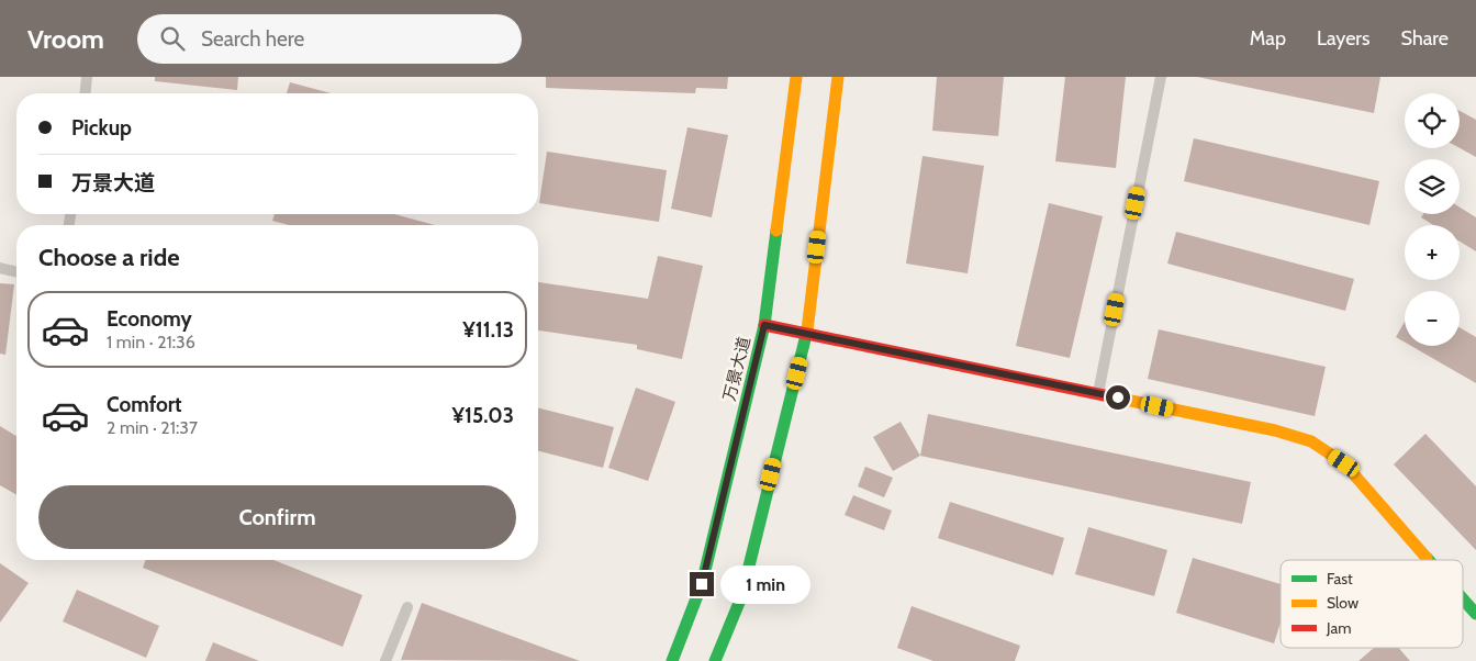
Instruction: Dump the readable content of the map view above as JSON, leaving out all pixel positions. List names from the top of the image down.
{
  "streets": {
    "main road": ["万景大道"]
  },
  "legend": ["Fast", "Slow", "Jam"],
  "page": {
    "header": "Vroom",
    "search": "Search here",
    "nav": ["Map", "Layers", "Share"],
    "map_buttons": ["+", "−"],
    "banner": ["Pickup", "万景大道"],
    "heading": "Choose a ride",
    "list": [
      {
        "name": "Economy",
        "note": "1 min · 21:36",
        "value": "¥11.13"
      },
      {
        "name": "Comfort",
        "note": "2 min · 21:37",
        "value": "¥15.03"
      }
    ],
    "buttons": "Confirm",
    "bubble": "1 min"
  }
}
